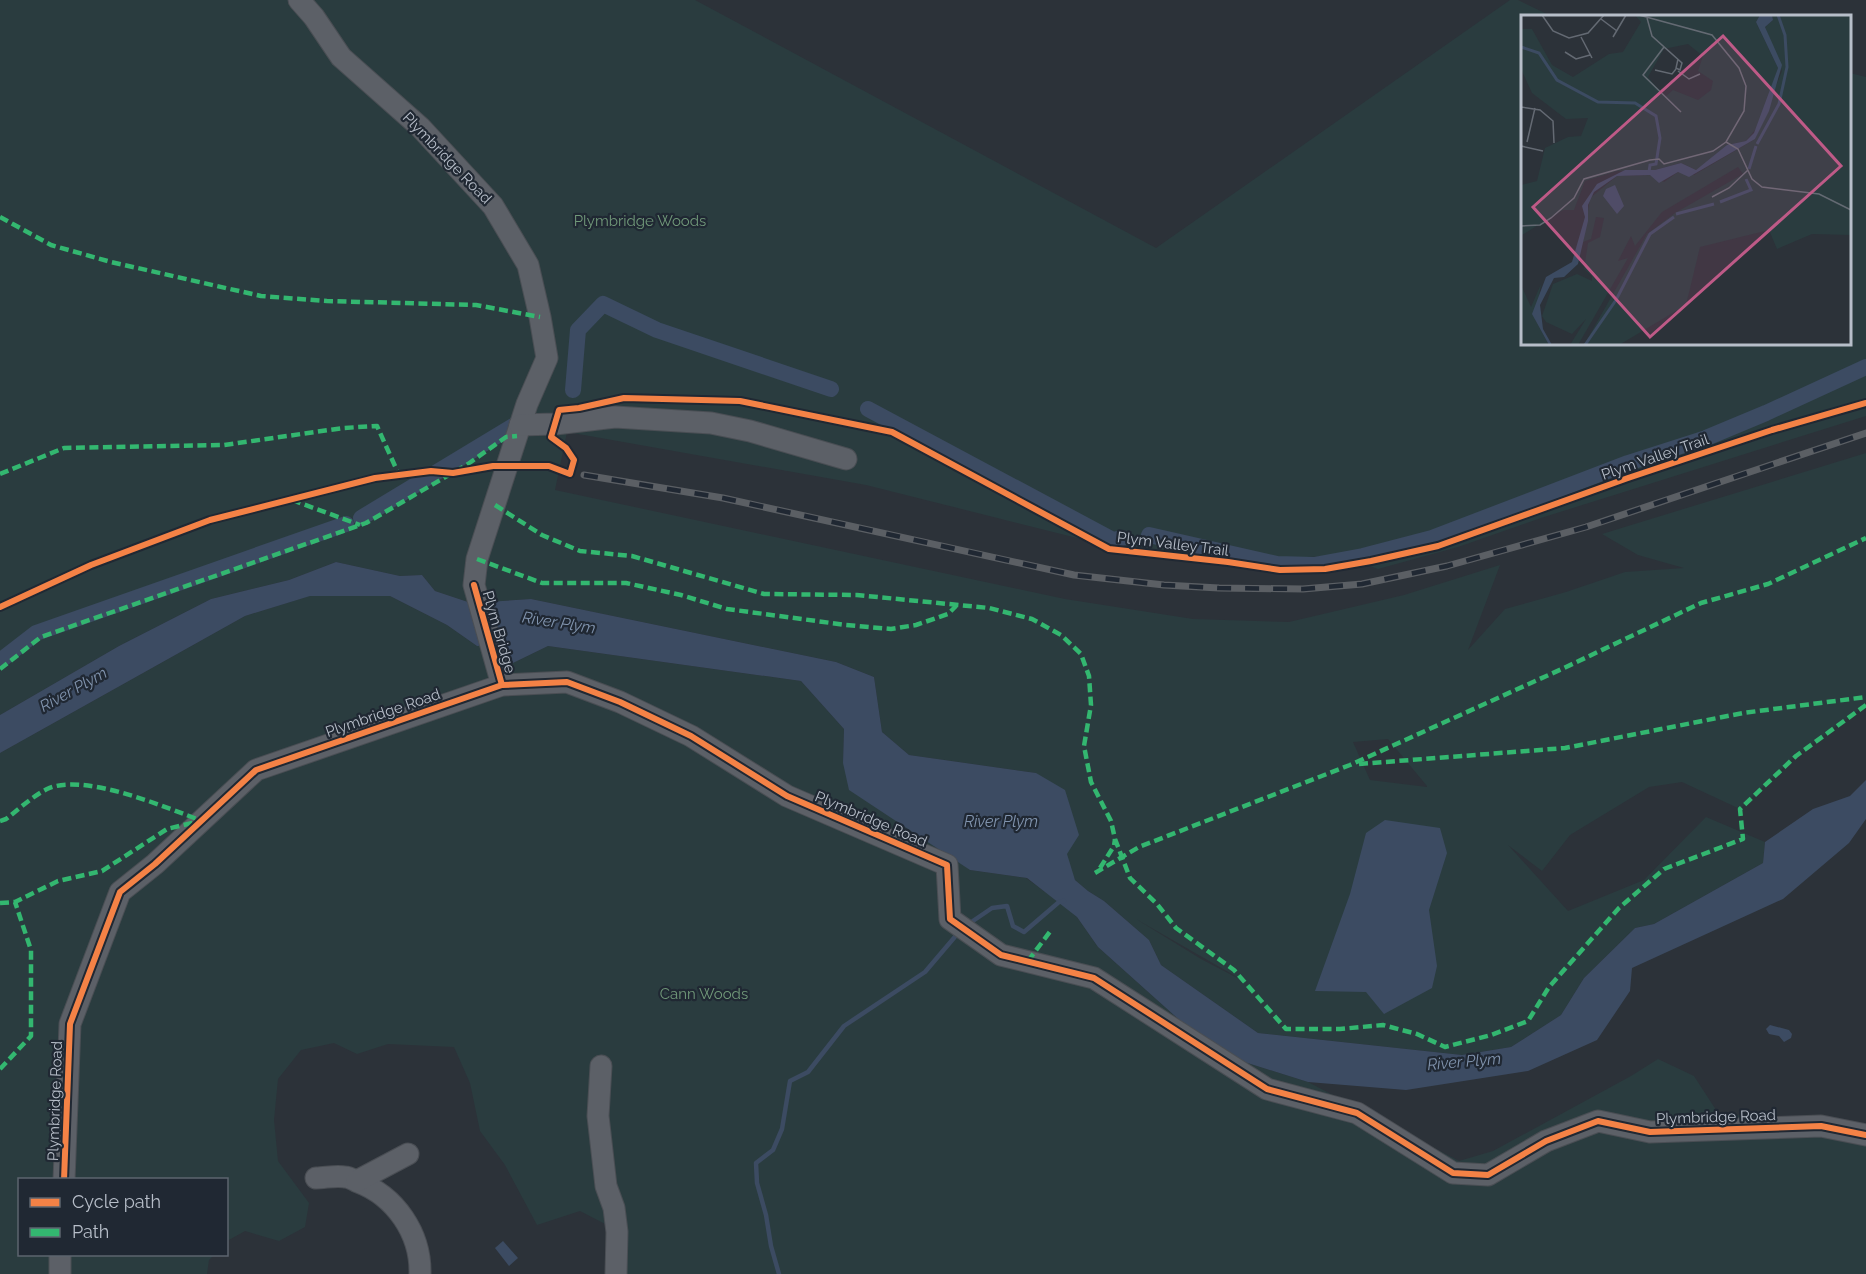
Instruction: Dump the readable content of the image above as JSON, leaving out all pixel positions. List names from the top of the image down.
{
  "streets": {
    "street": ["Plymbridge Road", "Plym Bridge"],
    "cycle path": ["Plym Valley Trail"]
  },
  "crossings": [
    ["Plymbridge Road", "Plym Bridge"]
  ],
  "water": ["River Plym"],
  "parks": ["Plymbridge Woods", "Cann Woods"],
  "legend": ["Cycle path", "Path"]
}
